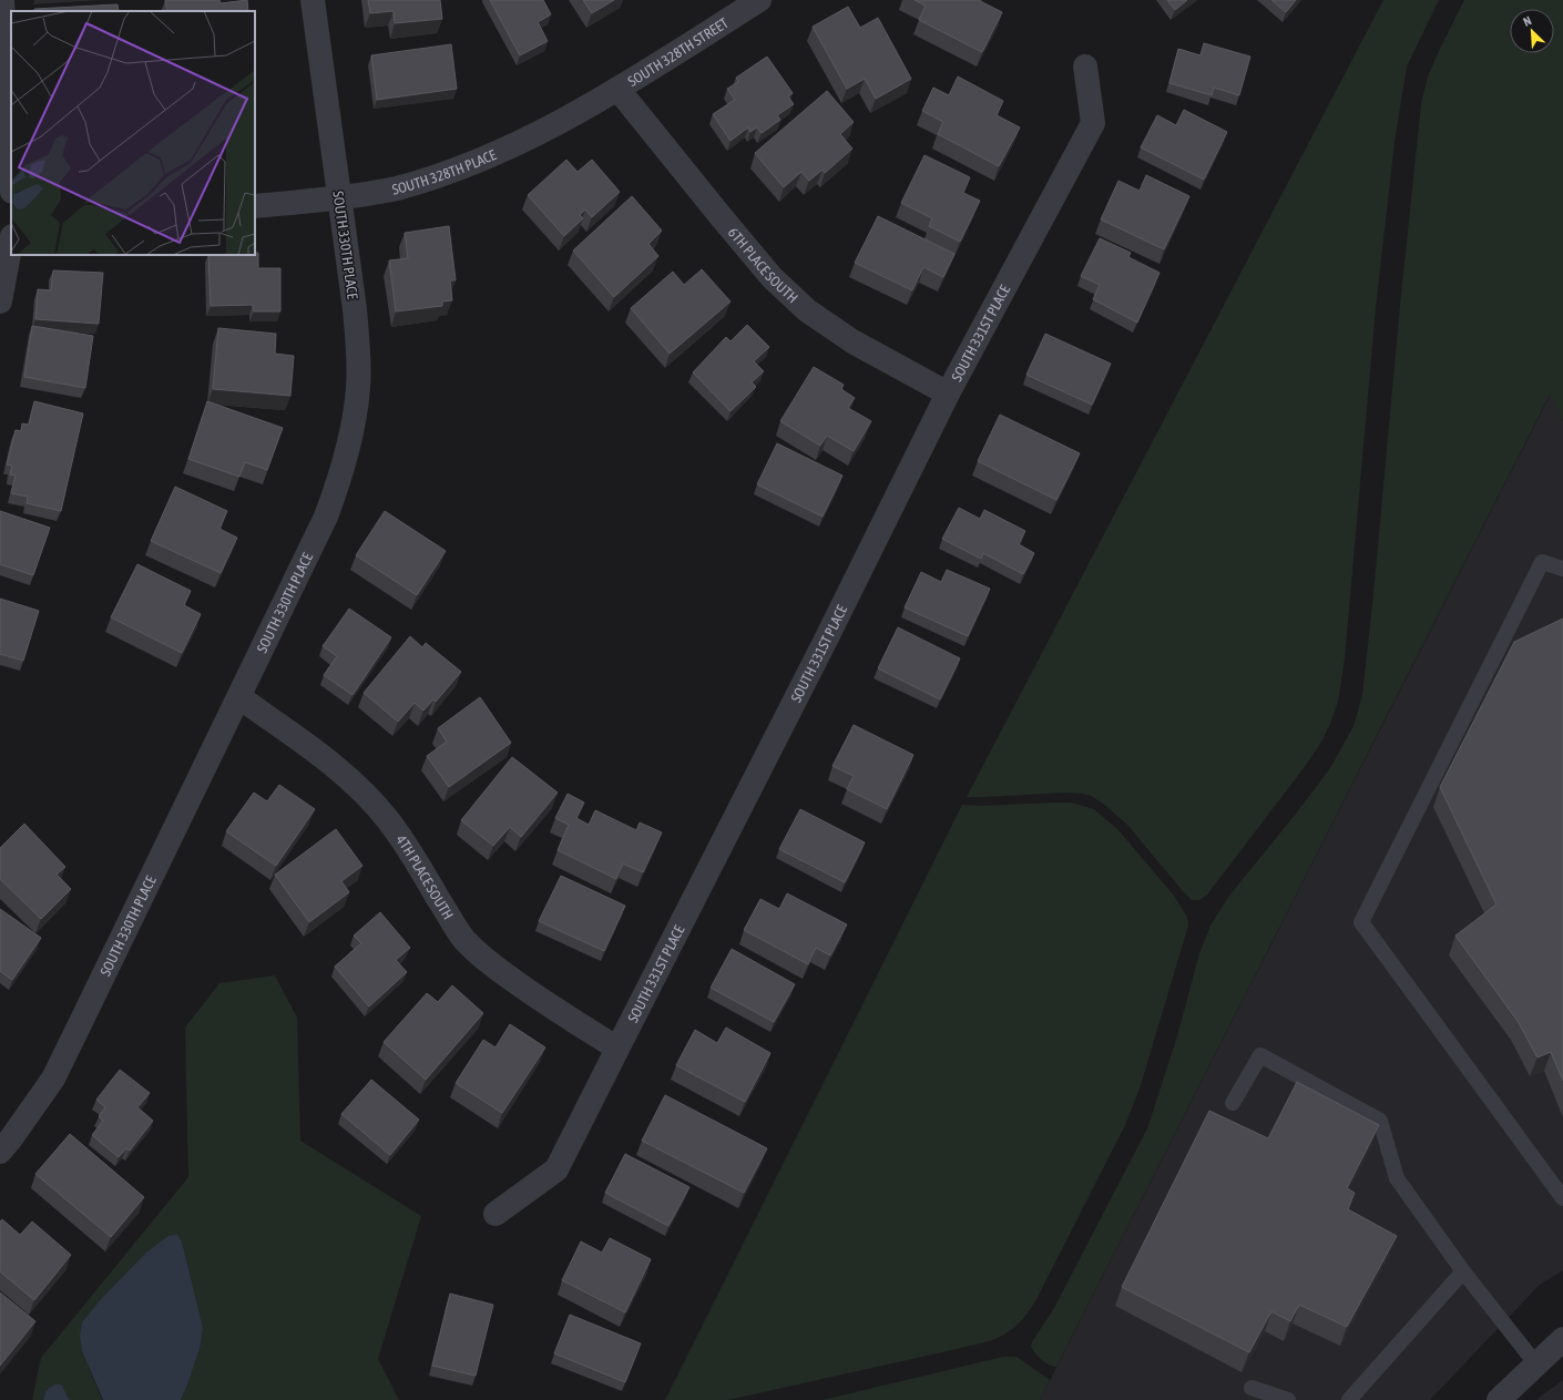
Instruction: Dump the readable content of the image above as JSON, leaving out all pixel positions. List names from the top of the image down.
{
  "streets": {
    "street": [
      "SOUTH 328TH STREET",
      "SOUTH 328TH PLACE",
      "SOUTH 330TH PLACE",
      "6TH PLACE SOUTH",
      "SOUTH 331ST PLACE",
      "4TH PLACE SOUTH"
    ]
  },
  "crossings": [
    ["SOUTH 328TH STREET", "SOUTH 328TH PLACE"],
    ["SOUTH 328TH STREET", "6TH PLACE SOUTH"],
    ["SOUTH 328TH PLACE", "SOUTH 330TH PLACE"],
    ["SOUTH 328TH PLACE", "6TH PLACE SOUTH"],
    ["SOUTH 330TH PLACE", "4TH PLACE SOUTH"],
    ["6TH PLACE SOUTH", "SOUTH 331ST PLACE"],
    ["SOUTH 331ST PLACE", "4TH PLACE SOUTH"]
  ],
  "north": "top left"
}
